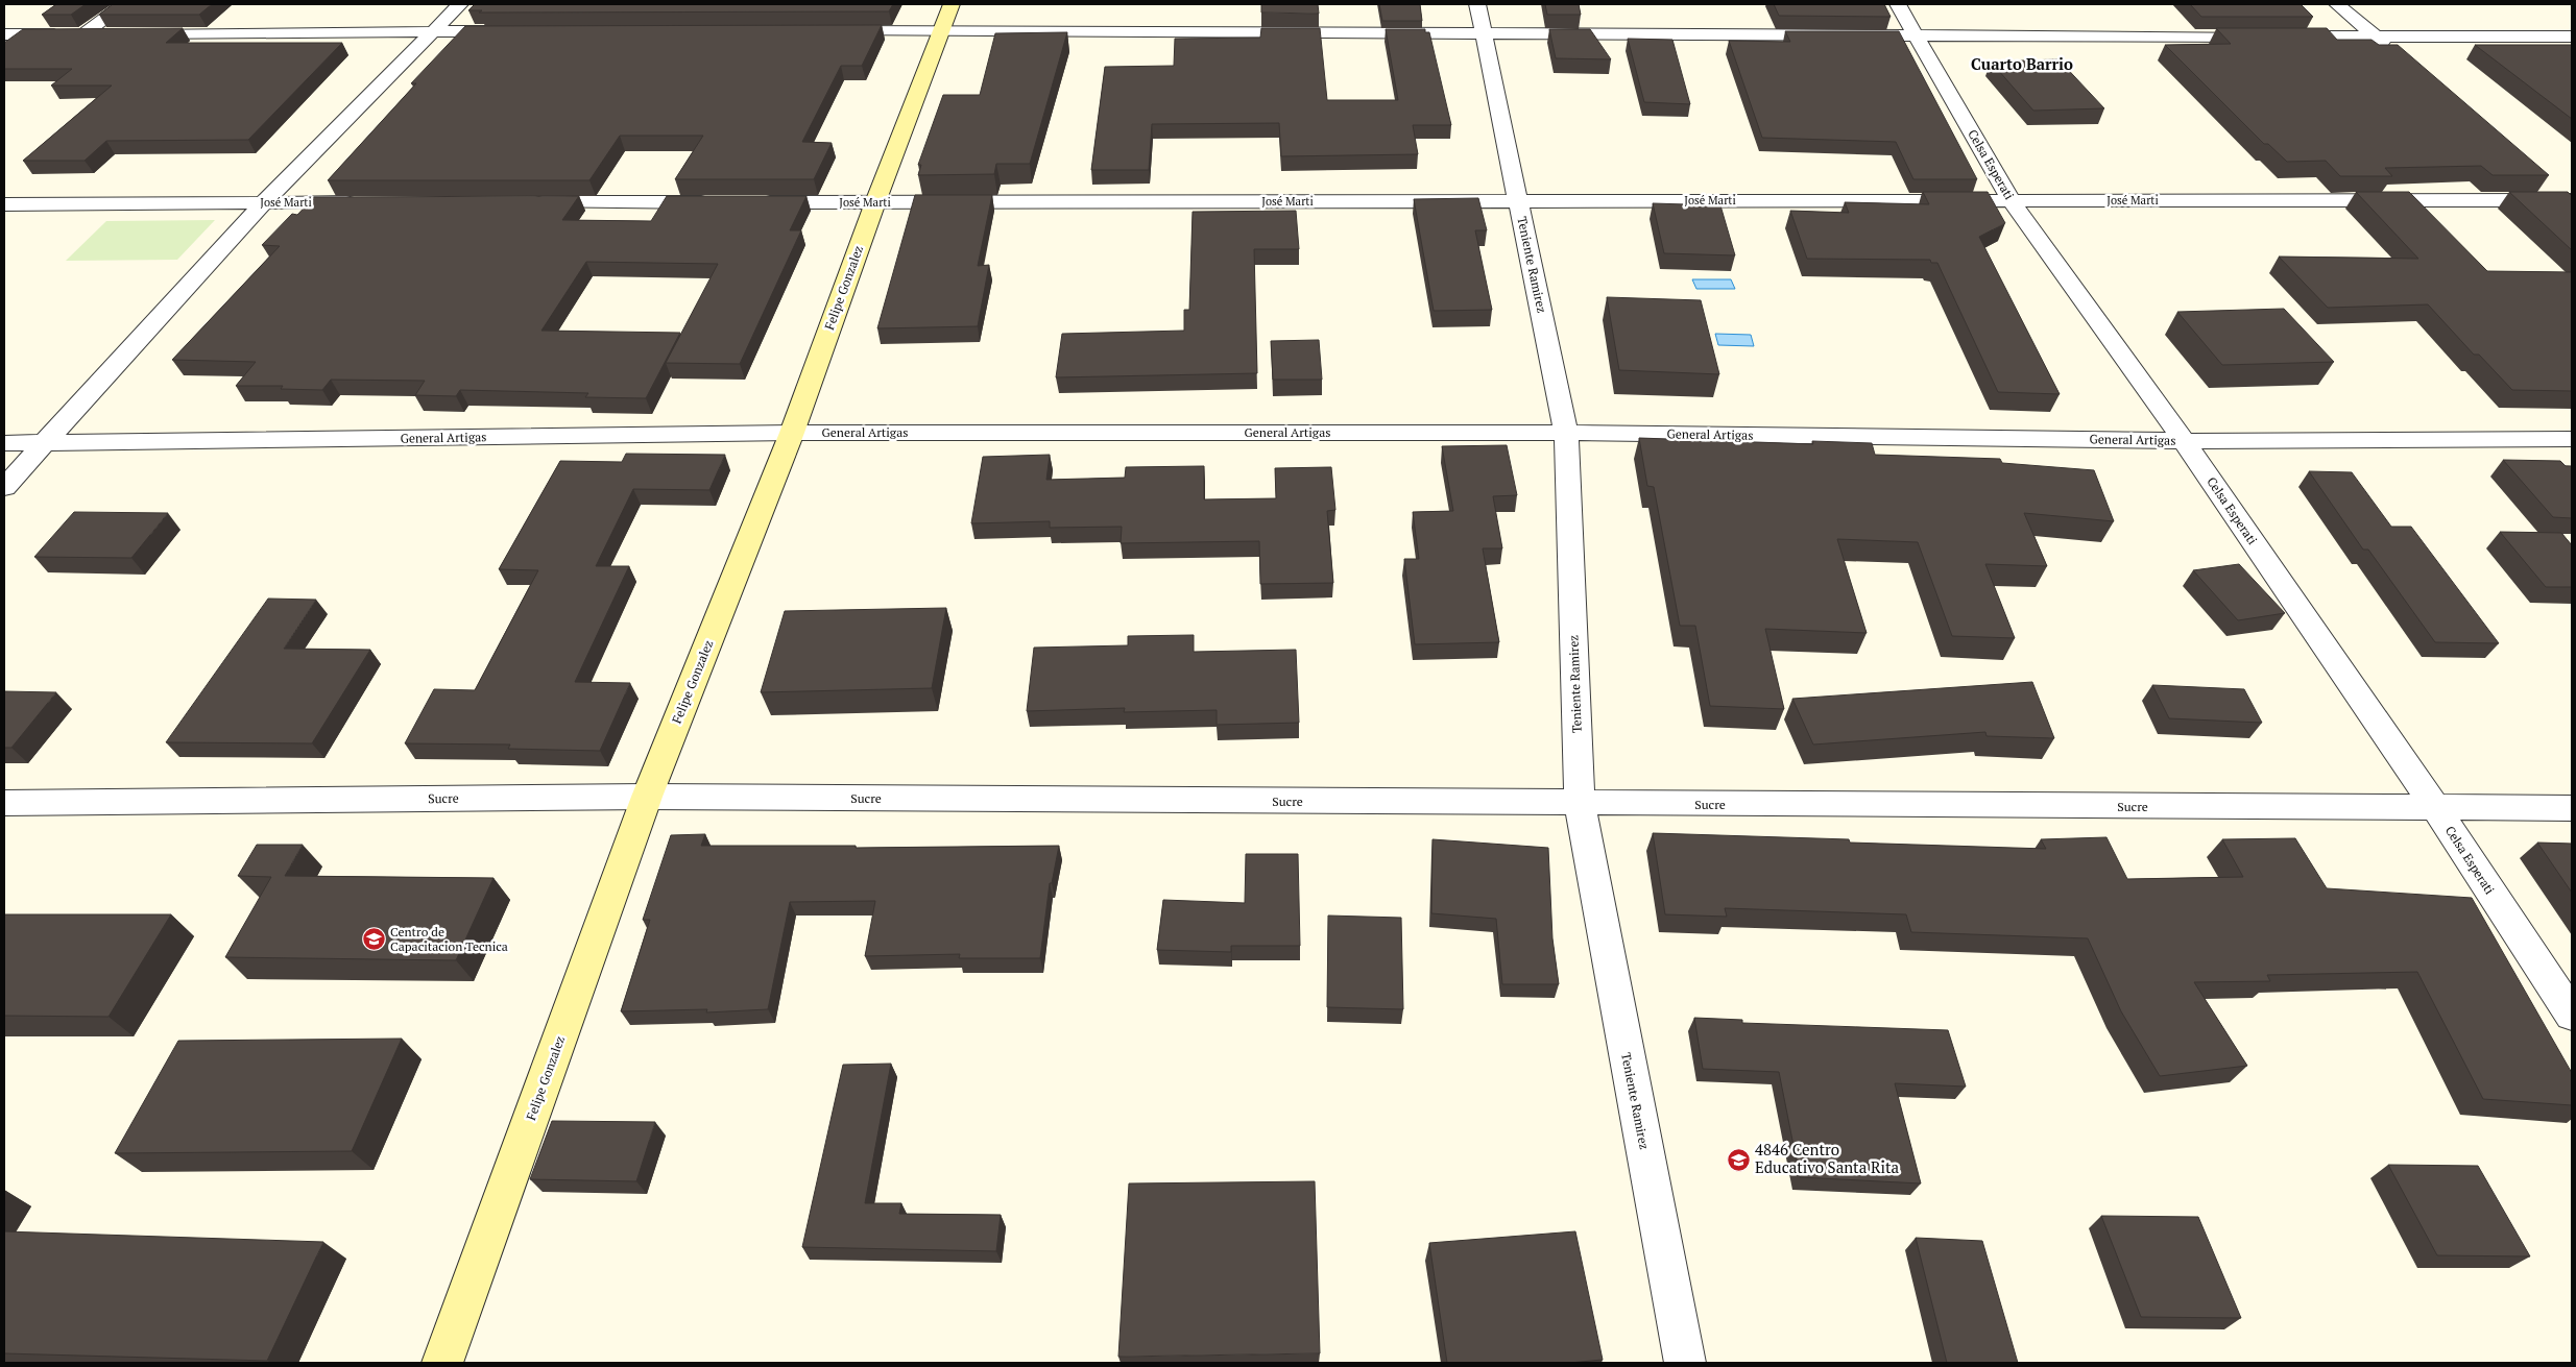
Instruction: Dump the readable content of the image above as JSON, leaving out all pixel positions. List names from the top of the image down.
{
  "streets": {
    "street": [
      "Celsa Esperati",
      "José Marti",
      "Teniente Ramirez",
      "Felipe Gonzalez",
      "General Artigas",
      "Sucre"
    ]
  },
  "crossings": [
    ["Celsa Esperati", "José Marti"],
    ["Celsa Esperati", "General Artigas"],
    ["Celsa Esperati", "Sucre"],
    ["José Marti", "Teniente Ramirez"],
    ["José Marti", "Felipe Gonzalez"],
    ["Teniente Ramirez", "General Artigas"],
    ["Teniente Ramirez", "Sucre"],
    ["Felipe Gonzalez", "General Artigas"],
    ["Felipe Gonzalez", "Sucre"]
  ],
  "districts": ["Cuarto Barrio"],
  "places": {
    "school or university": ["Centro de Capacitacion Tecnica", "4846 Centro Educativo Santa Rita"]
  }
}
